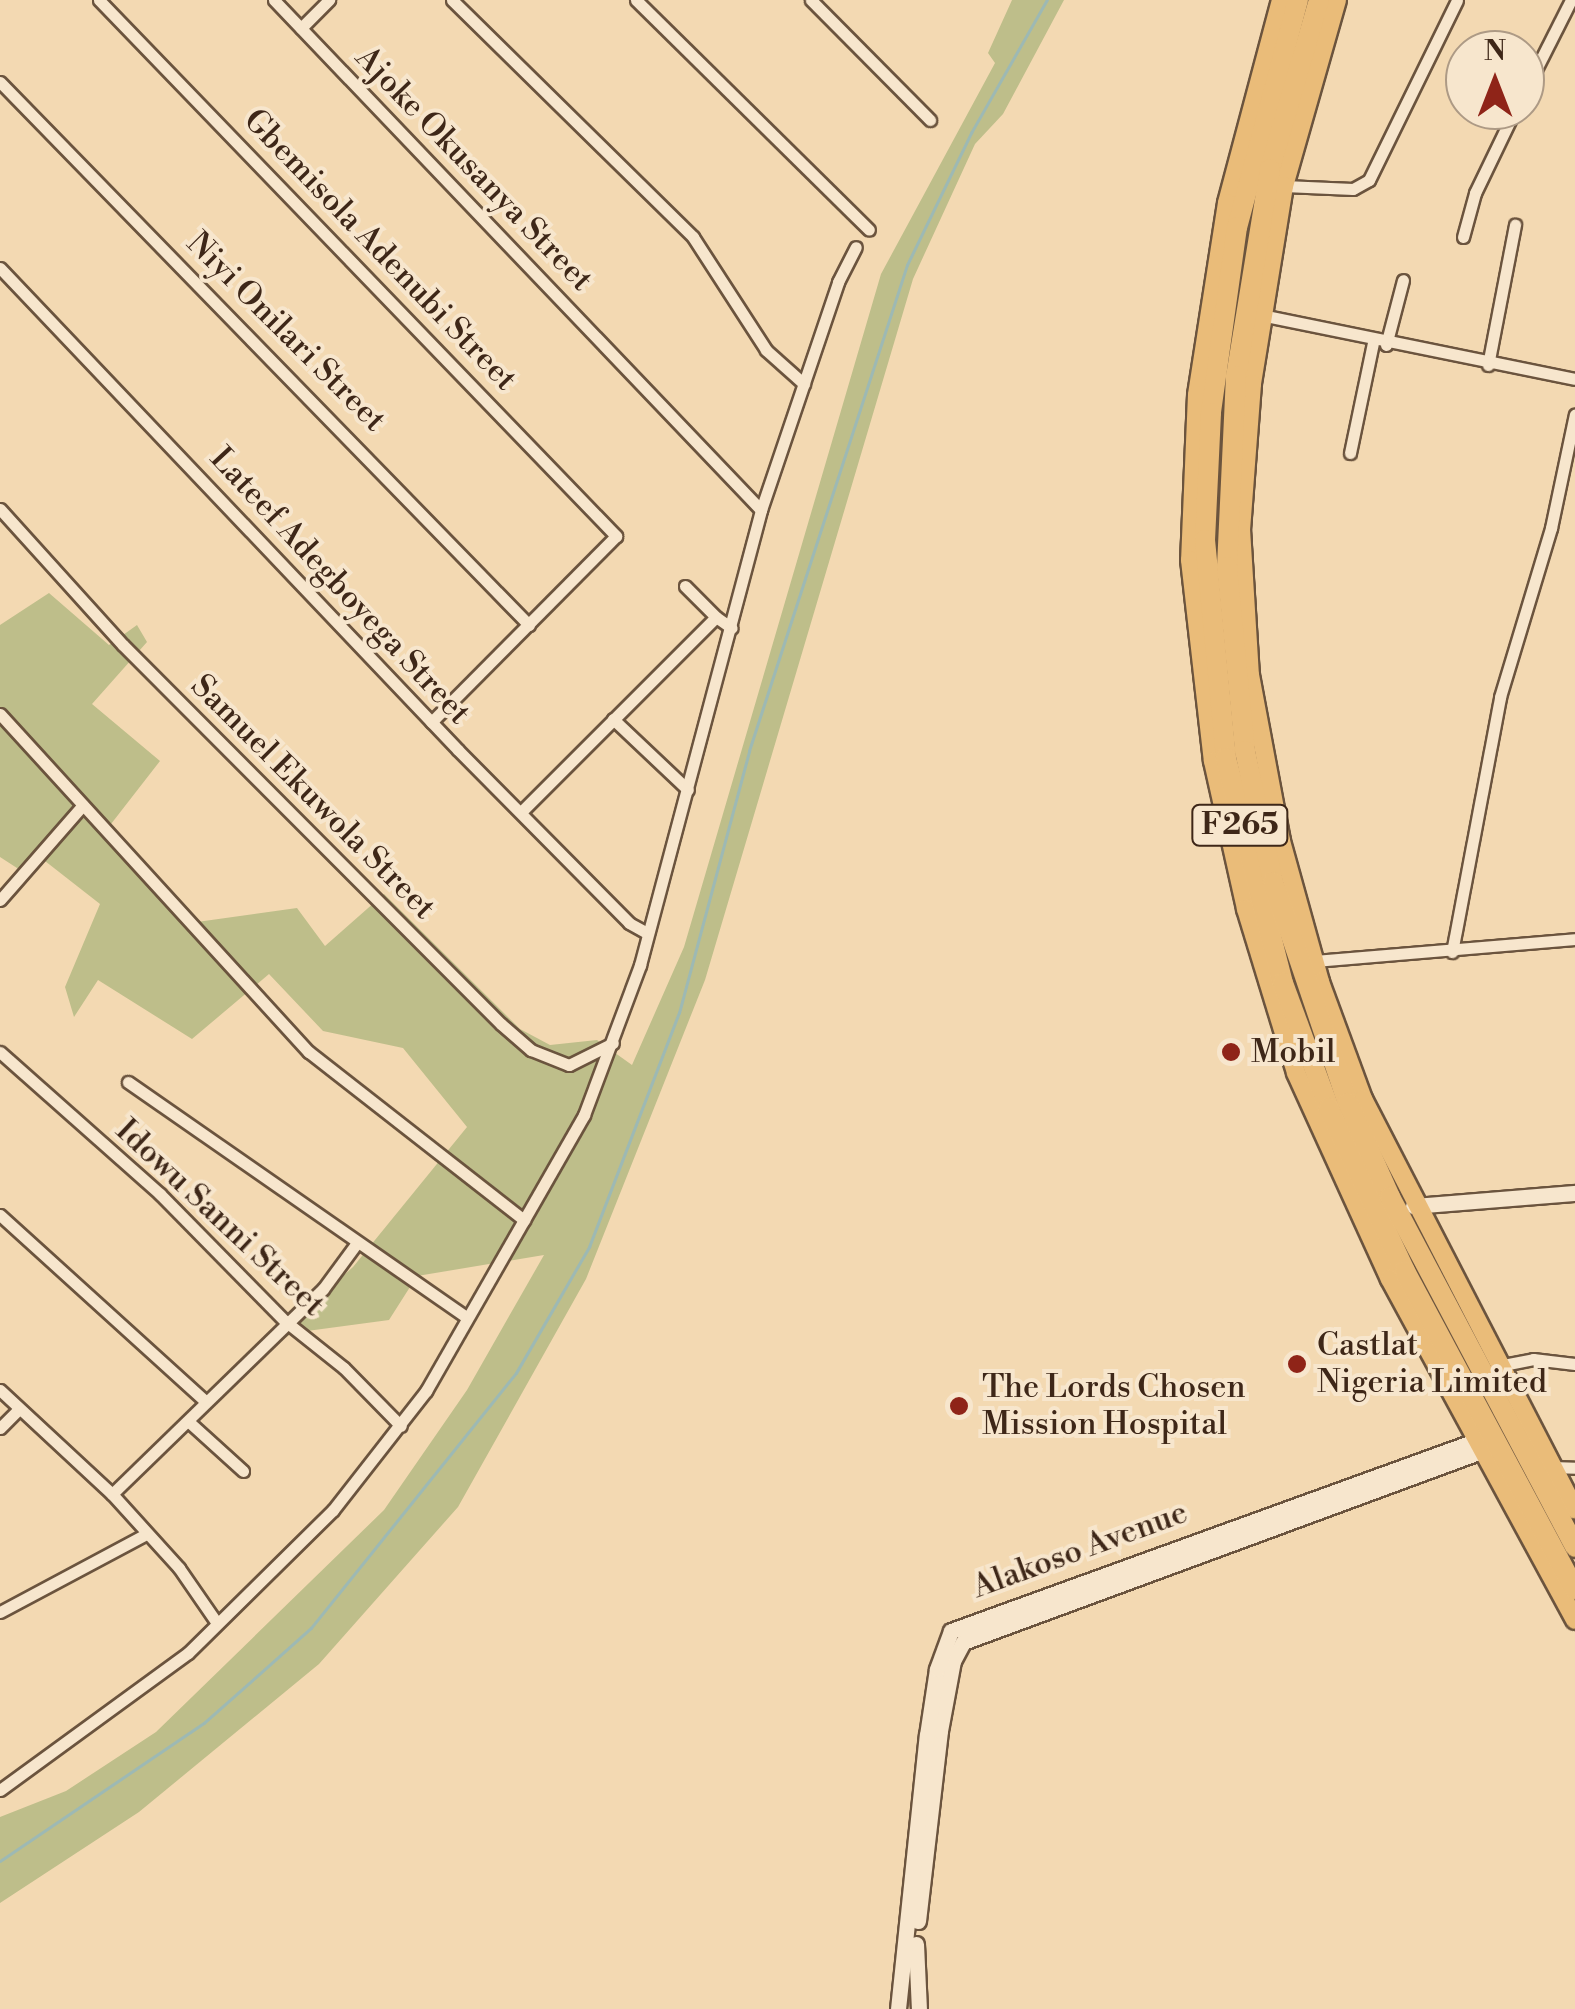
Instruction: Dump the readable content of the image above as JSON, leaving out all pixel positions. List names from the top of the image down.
{
  "streets": {
    "highway": ["F265"],
    "street": [
      "Ajoke Okusanya Street",
      "Gbemisola Adenubi Street",
      "Niyi Onilari Street",
      "Lateef Adegboyega Street",
      "Samuel Ekuwola Street",
      "Idowu Sanni Street",
      "Alakoso Avenue"
    ]
  },
  "crossings": [
    ["Gbemisola Adenubi Street", "Niyi Onilari Street"]
  ],
  "places": ["Mobil", "Castlat Nigeria Limited", "The Lords Chosen Mission Hospital"],
  "north": "top"
}
